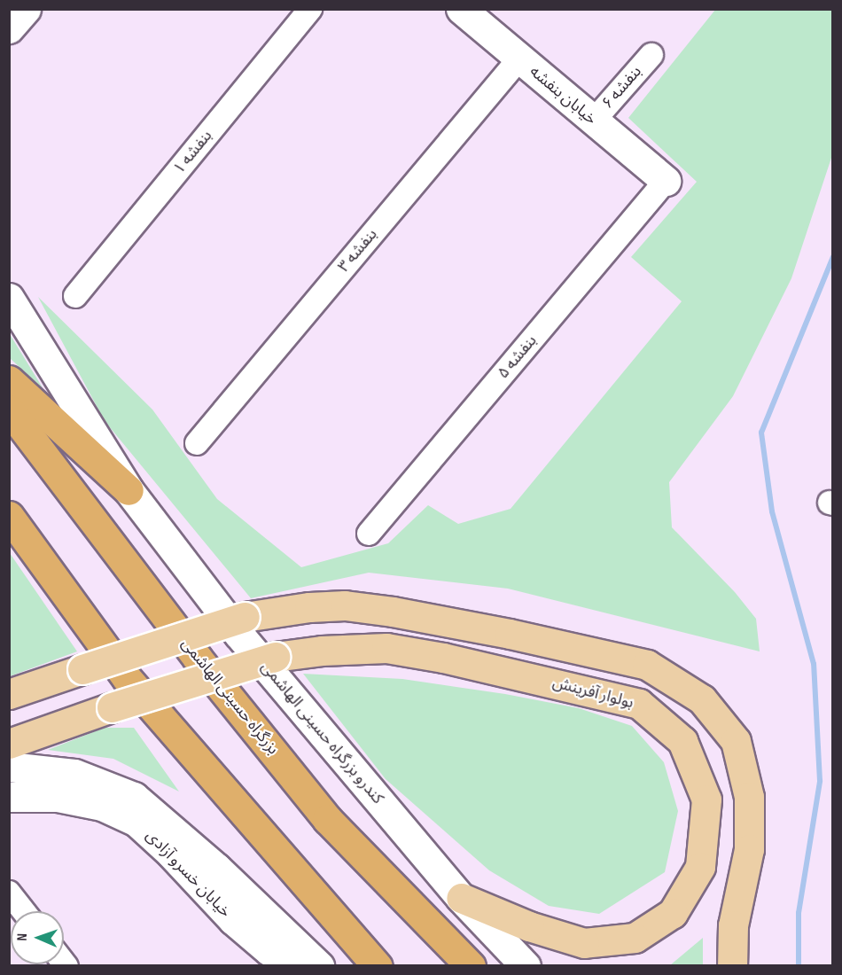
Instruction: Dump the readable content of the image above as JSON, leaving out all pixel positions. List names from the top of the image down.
{
  "streets": {
    "highway": ["بزرگراه حسینی الهاشمی"],
    "main road": [
      "خیابان بنفشه",
      "بولوار آفرینش",
      "کندرو بزرگراه حسینی الهاشمی",
      "خیابان خسرو آزادی"
    ],
    "street": [
      "بنفشه ۶",
      "بنفشه ۱",
      "بنفشه ۳",
      "بنفشه ۵"
    ]
  },
  "crossings": [
    ["بنفشه ۶", "خیابان بنفشه"],
    ["خیابان بنفشه", "بنفشه ۳"],
    ["خیابان بنفشه", "بنفشه ۵"],
    ["بولوار آفرینش", "کندرو بزرگراه حسینی الهاشمی"]
  ],
  "north": "left"
}
